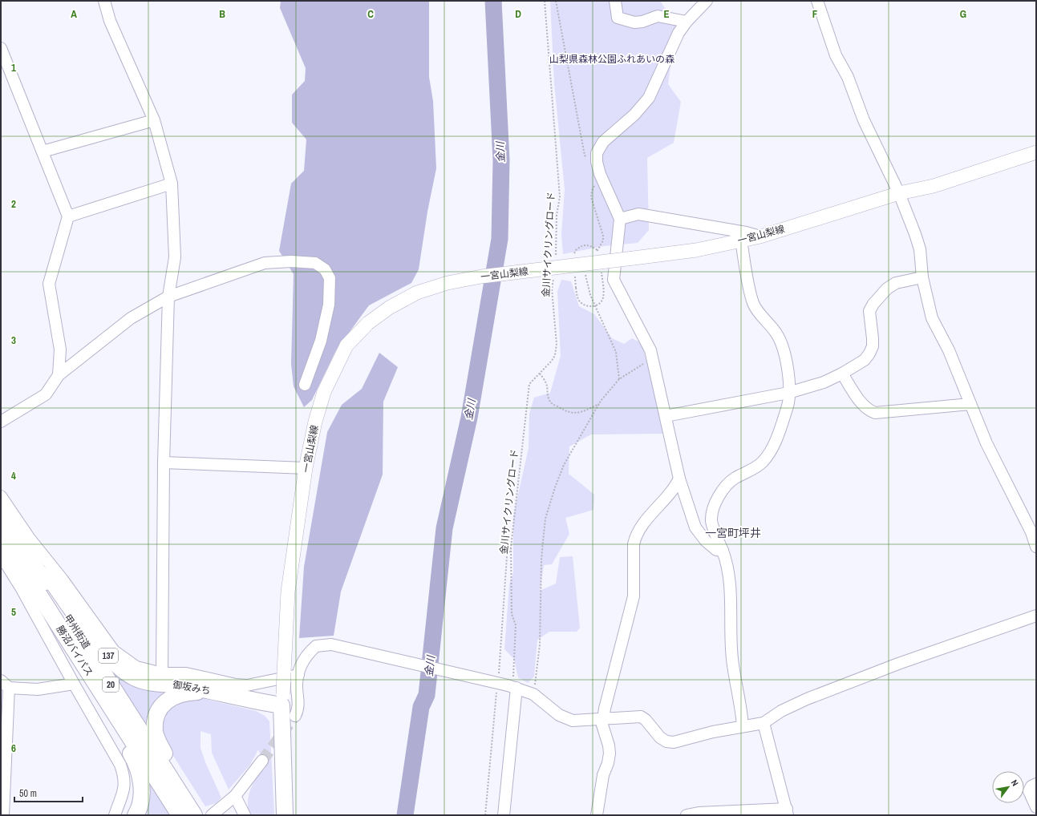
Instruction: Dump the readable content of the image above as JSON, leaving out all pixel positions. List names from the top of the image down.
{
  "streets": {
    "highway": [
      "甲州街道",
      "勝沼バイパス",
      "137",
      "20",
      "御坂みち"
    ],
    "main road": ["一宮山梨線"],
    "path": ["金川サイクリングロード"]
  },
  "crossings": [
    ["一宮山梨線", "御坂みち"],
    ["甲州街道", "御坂みち"]
  ],
  "districts": ["一宮町坪井"],
  "water": ["金川"],
  "parks": ["山梨県森林公園ふれあいの森"],
  "scale_bar": "50 m",
  "north": "top right",
  "grid": {
    "columns": [
      "A",
      "B",
      "C",
      "D",
      "E",
      "F",
      "G"
    ],
    "rows": [
      "1",
      "2",
      "3",
      "4",
      "5",
      "6"
    ]
  }
}
